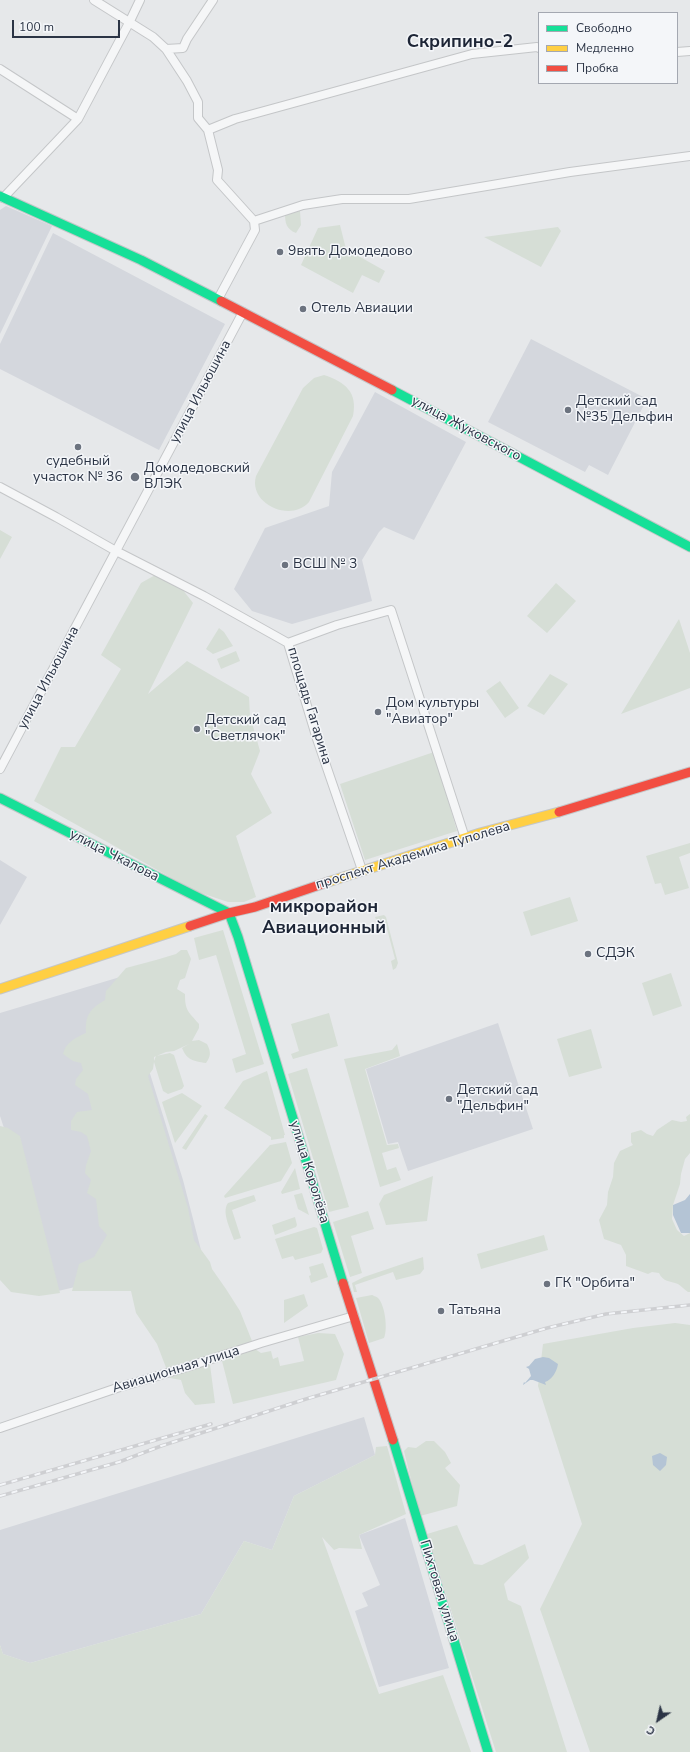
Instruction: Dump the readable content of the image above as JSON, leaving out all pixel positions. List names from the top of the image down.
{
  "streets": {
    "street": [
      "улица Ильюшина",
      "улица Жуковского",
      "площадь Гагарина",
      "улица Чкалова",
      "проспект Академика Туполева",
      "улица Королёва",
      "Авиационная улица",
      "Пихтовая улица"
    ]
  },
  "crossings": [
    ["улица Ильюшина", "улица Жуковского"],
    ["площадь Гагарина", "проспект Академика Туполева"],
    ["улица Чкалова", "проспект Академика Туполева"],
    ["улица Чкалова", "улица Королёва"],
    ["проспект Академика Туполева", "улица Королёва"],
    ["улица Королёва", "Авиационная улица"],
    ["улица Королёва", "Пихтовая улица"]
  ],
  "districts": ["Скрипино-2", "микрорайон Авиационный"],
  "places": [
    "9вять Домодедово",
    "Отель Авиации",
    "Детский сад №35 Дельфин",
    "судебный участок № 36",
    "Домодедовский ВЛЭК",
    "ВСШ № 3",
    "Дом культуры \"Авиатор\"",
    "Детский сад \"Светлячок\"",
    "СДЭК",
    "Детский сад \"Дельфин\"",
    "ГК \"Орбита\"",
    "Татьяна"
  ],
  "legend": ["Свободно", "Медленно", "Пробка"],
  "scale_bar": "100 m",
  "north": "bottom left"
}
